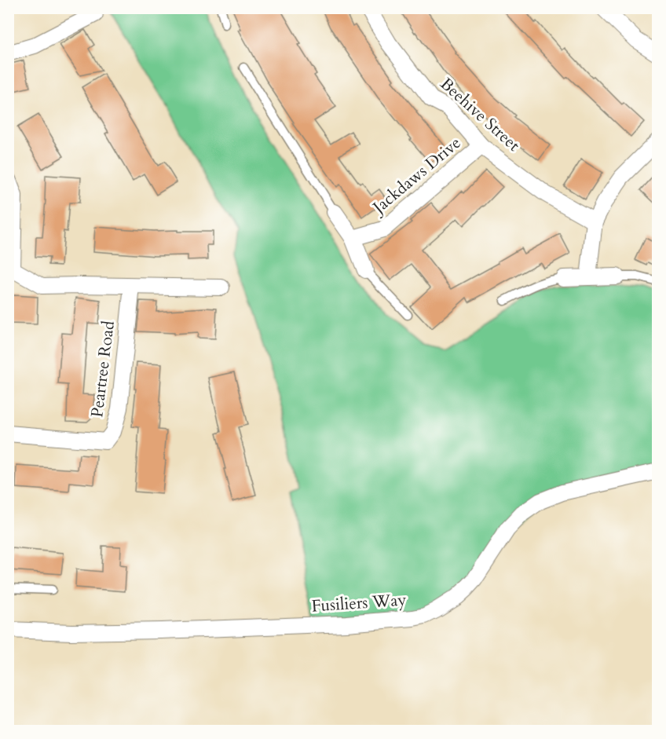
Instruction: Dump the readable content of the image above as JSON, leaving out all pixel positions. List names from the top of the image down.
{
  "streets": {
    "street": [
      "Beehive Street",
      "Jackdaws Drive",
      "Peartree Road",
      "Fusiliers Way"
    ]
  },
  "crossings": [
    ["Beehive Street", "Jackdaws Drive"]
  ]
}
